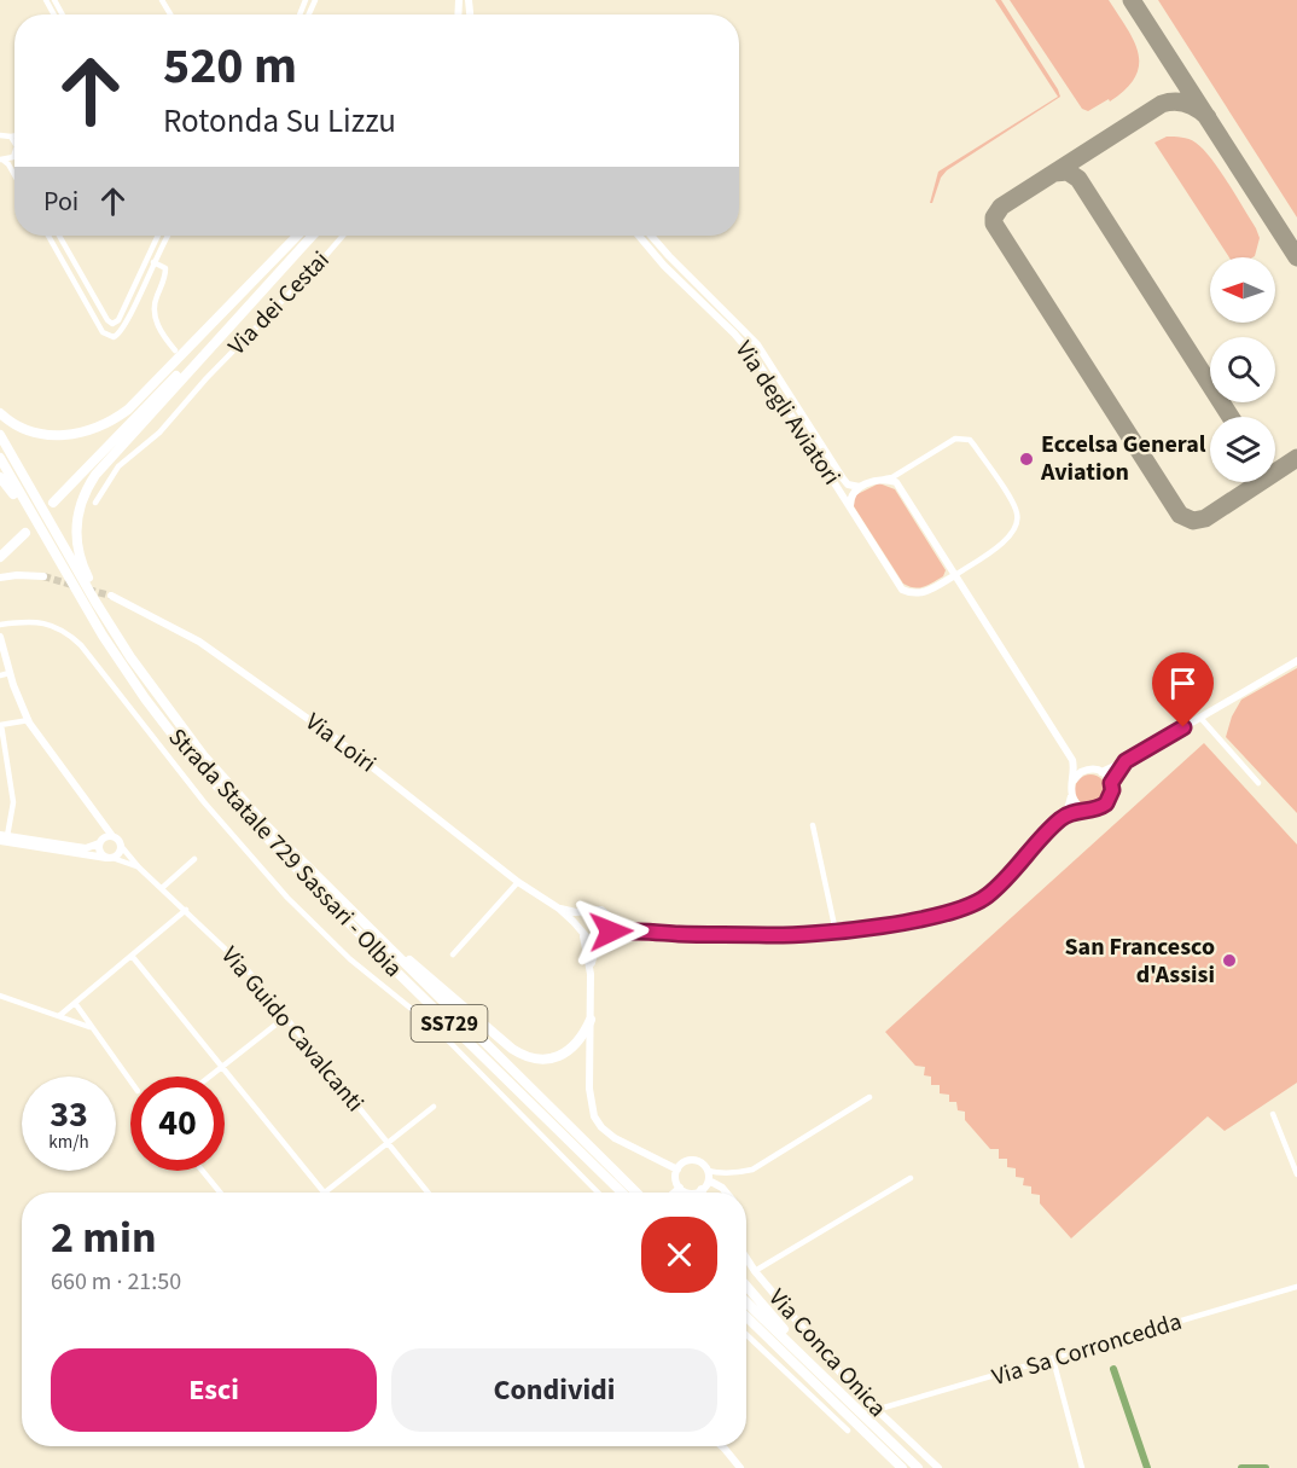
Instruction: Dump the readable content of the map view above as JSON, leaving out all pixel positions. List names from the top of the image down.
{
  "streets": {
    "highway": ["Strada Statale 729 Sassari - Olbia", "SS729"],
    "street": [
      "Via dei Cestai",
      "Via degli Aviatori",
      "Via Loiri",
      "Via Guido Cavalcanti",
      "Via Sa Corroncedda",
      "Via Conca Onica"
    ]
  },
  "crossings": [
    ["Via Loiri", "Strada Statale 729 Sassari - Olbia"],
    ["Via Sa Corroncedda", "Via Conca Onica"]
  ],
  "places": ["Eccelsa General Aviation", "San Francesco d'Assisi"],
  "north": "left",
  "page": {
    "turn": ["520 m", "Rotonda Su Lizzu"],
    "then": "Poi",
    "speed": "33 km/h",
    "limit": "40",
    "heading": ["2 min", "660 m · 21:50"],
    "buttons": ["Esci", "Condividi"]
  }
}
